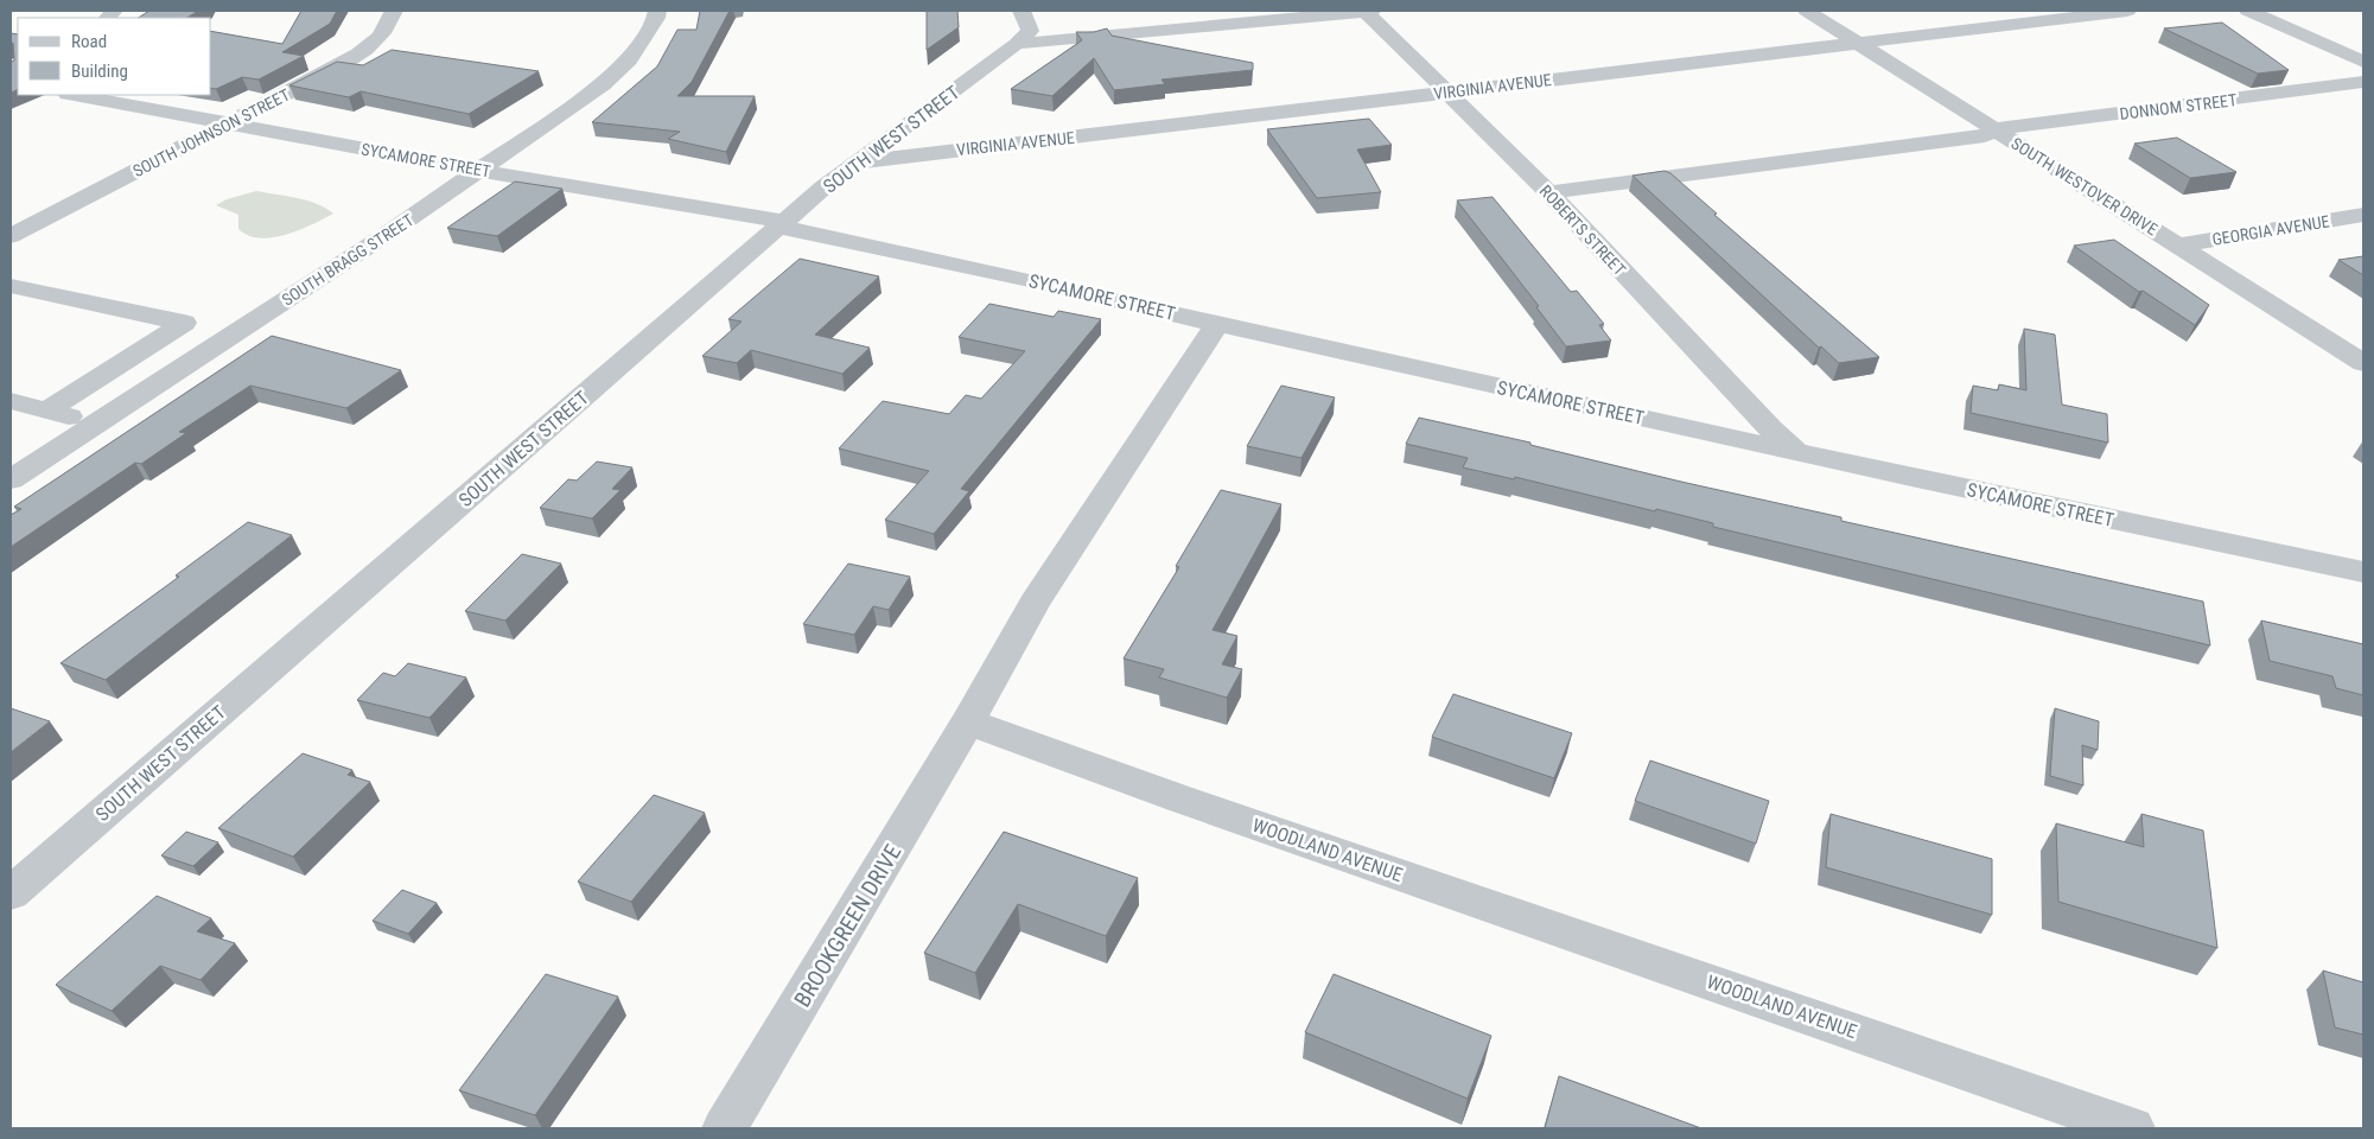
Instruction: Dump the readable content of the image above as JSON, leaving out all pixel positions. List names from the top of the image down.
{
  "streets": {
    "street": [
      "VIRGINIA AVENUE",
      "DONNOM STREET",
      "SOUTH JOHNSON STREET",
      "SOUTH WEST STREET",
      "SYCAMORE STREET",
      "SOUTH WESTOVER DRIVE",
      "ROBERTS STREET",
      "GEORGIA AVENUE",
      "SOUTH BRAGG STREET",
      "WOODLAND AVENUE",
      "BROOKGREEN DRIVE"
    ]
  },
  "crossings": [
    ["VIRGINIA AVENUE", "SOUTH WEST STREET"],
    ["VIRGINIA AVENUE", "SOUTH WESTOVER DRIVE"],
    ["VIRGINIA AVENUE", "ROBERTS STREET"],
    ["DONNOM STREET", "SOUTH WESTOVER DRIVE"],
    ["DONNOM STREET", "ROBERTS STREET"],
    ["SOUTH JOHNSON STREET", "SYCAMORE STREET"],
    ["SOUTH WEST STREET", "SYCAMORE STREET"],
    ["SYCAMORE STREET", "ROBERTS STREET"],
    ["SYCAMORE STREET", "SOUTH BRAGG STREET"],
    ["SOUTH WESTOVER DRIVE", "GEORGIA AVENUE"],
    ["WOODLAND AVENUE", "BROOKGREEN DRIVE"]
  ],
  "legend": ["Road", "Building"]
}
